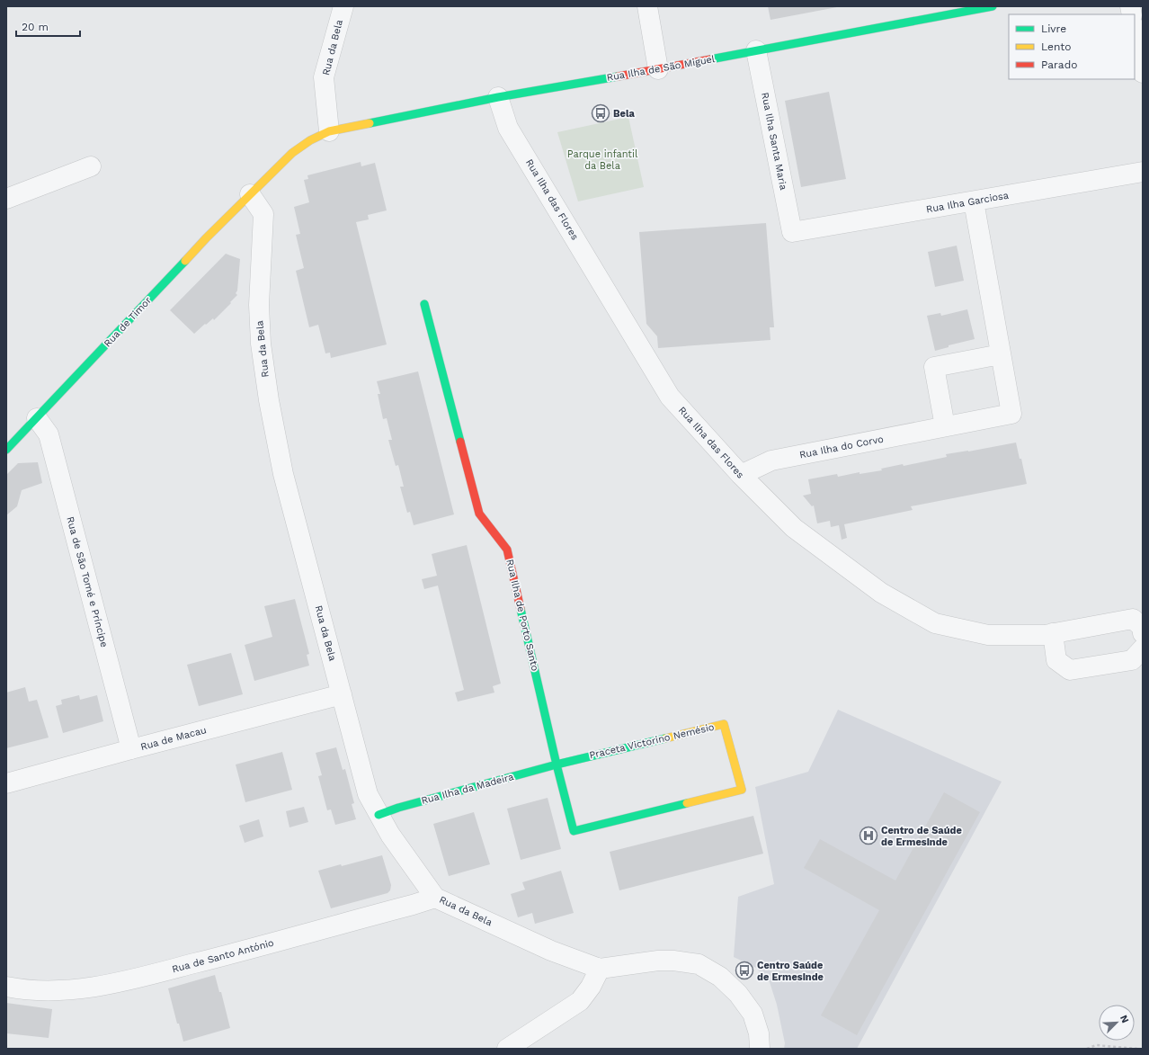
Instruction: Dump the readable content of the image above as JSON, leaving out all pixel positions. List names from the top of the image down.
{
  "streets": {
    "street": [
      "Rua da Bela",
      "Rua Ilha de São Miguel",
      "Rua Ilha Santa Maria",
      "Rua Ilha das Flores",
      "Rua Ilha Garciosa",
      "Rua de Timor",
      "Rua Ilha do Corvo",
      "Rua de São Tomé e Príncipe",
      "Rua Ilha de Porto Santo",
      "Rua de Macau",
      "Praceta Victorino Nemésio",
      "Rua Ilha da Madeira",
      "Rua de Santo António"
    ]
  },
  "crossings": [
    ["Rua da Bela", "Rua Ilha de São Miguel"],
    ["Rua da Bela", "Rua de Timor"],
    ["Rua da Bela", "Rua de Macau"],
    ["Rua da Bela", "Rua Ilha da Madeira"],
    ["Rua da Bela", "Rua de Santo António"],
    ["Rua Ilha de São Miguel", "Rua Ilha Santa Maria"],
    ["Rua Ilha de São Miguel", "Rua Ilha das Flores"],
    ["Rua Ilha Santa Maria", "Rua Ilha Garciosa"],
    ["Rua Ilha das Flores", "Rua Ilha do Corvo"],
    ["Rua Ilha Garciosa", "Rua Ilha do Corvo"],
    ["Rua de Timor", "Rua de São Tomé e Príncipe"],
    ["Rua de São Tomé e Príncipe", "Rua de Macau"],
    ["Rua Ilha de Porto Santo", "Praceta Victorino Nemésio"],
    ["Rua Ilha de Porto Santo", "Rua Ilha da Madeira"],
    ["Praceta Victorino Nemésio", "Rua Ilha da Madeira"]
  ],
  "parks": ["Parque infantil da Bela"],
  "places": {
    "bus stop": ["Bela", "Centro Saúde de Ermesinde"],
    "hospital": ["Centro de Saúde de Ermesinde"]
  },
  "legend": ["Livre", "Lento", "Parado"],
  "scale_bar": "20 m",
  "north": "top right"
}
